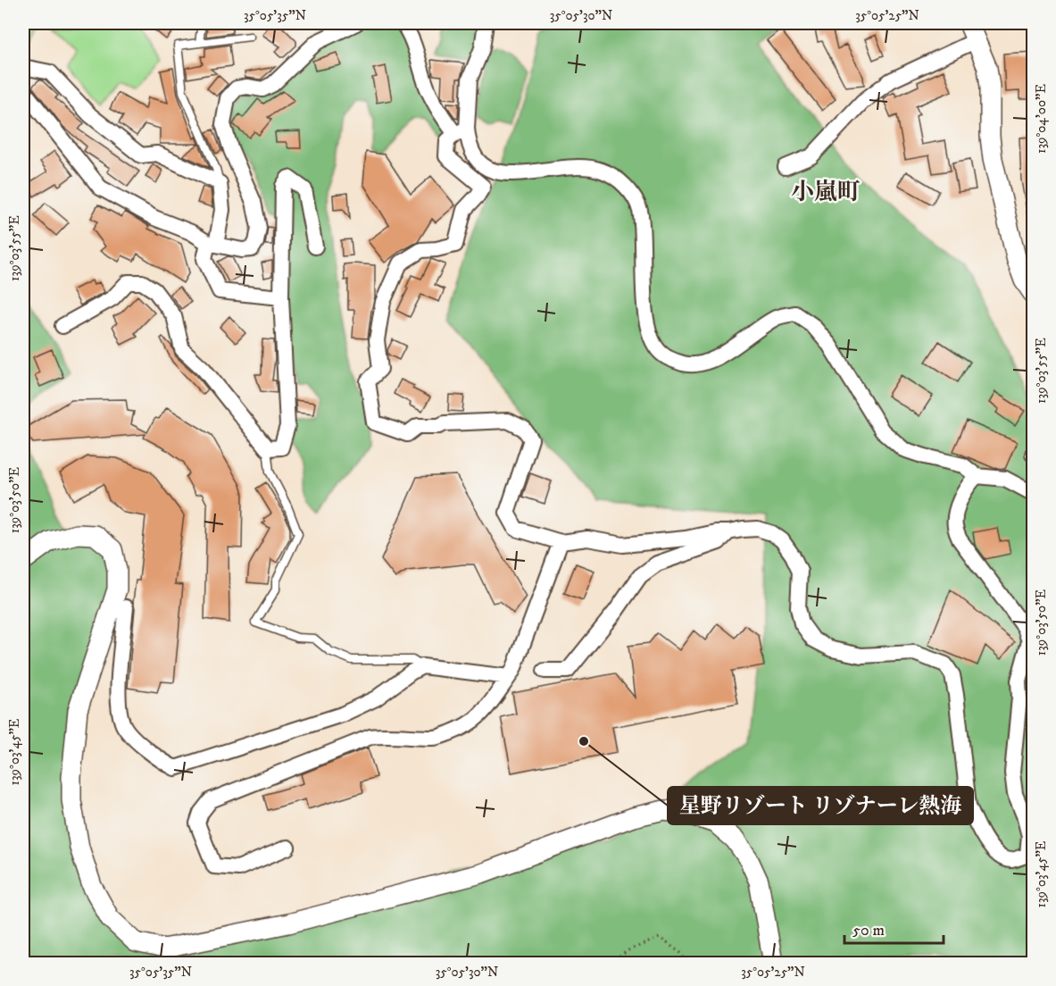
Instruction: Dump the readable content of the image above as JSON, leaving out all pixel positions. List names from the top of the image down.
{
  "districts": ["小嵐町"],
  "places": ["星野リゾート リゾナーレ熱海"],
  "scale_bar": "50 m",
  "coordinates": [
    "35°05'35\"N",
    "35°05'30\"N",
    "35°05'25\"N",
    "139°04'00\"E",
    "139°03'55\"E",
    "139°03'50\"E",
    "139°03'45\"E"
  ]
}
